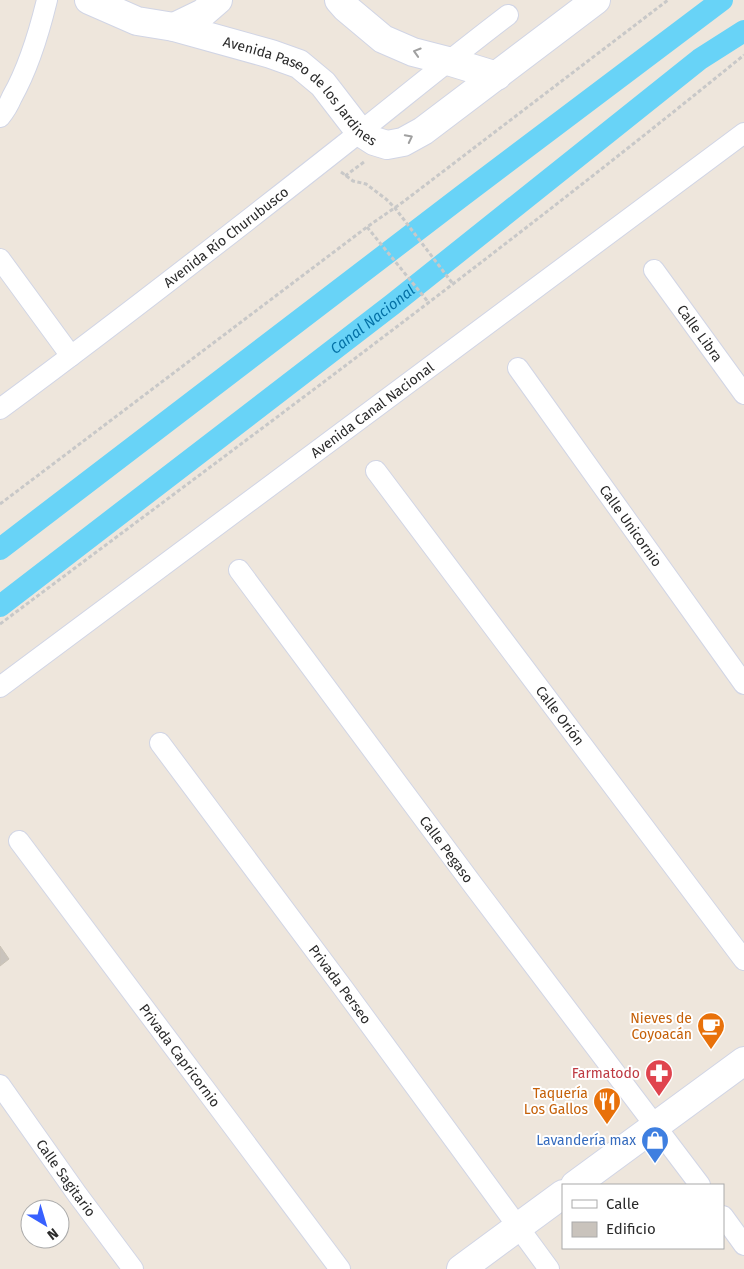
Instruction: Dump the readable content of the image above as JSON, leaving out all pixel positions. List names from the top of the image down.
{
  "streets": {
    "street": [
      "Avenida Paseo de los Jardines",
      "Avenida Río Churubusco",
      "Calle Libra",
      "Avenida Canal Nacional",
      "Calle Unicornio",
      "Calle Orión",
      "Calle Pegaso",
      "Privada Perseo",
      "Privada Capricornio",
      "Calle Sagitario"
    ]
  },
  "crossings": [
    ["Avenida Paseo de los Jardines", "Avenida Río Churubusco"]
  ],
  "water": ["Canal Nacional"],
  "places": {
    "cafe": ["Nieves de Coyoacán"],
    "pharmacy": ["Farmatodo"],
    "restaurant": ["Taquería Los Gallos"],
    "shop": ["Lavandería max"]
  },
  "legend": ["Calle", "Edificio"],
  "north": "bottom right"
}
